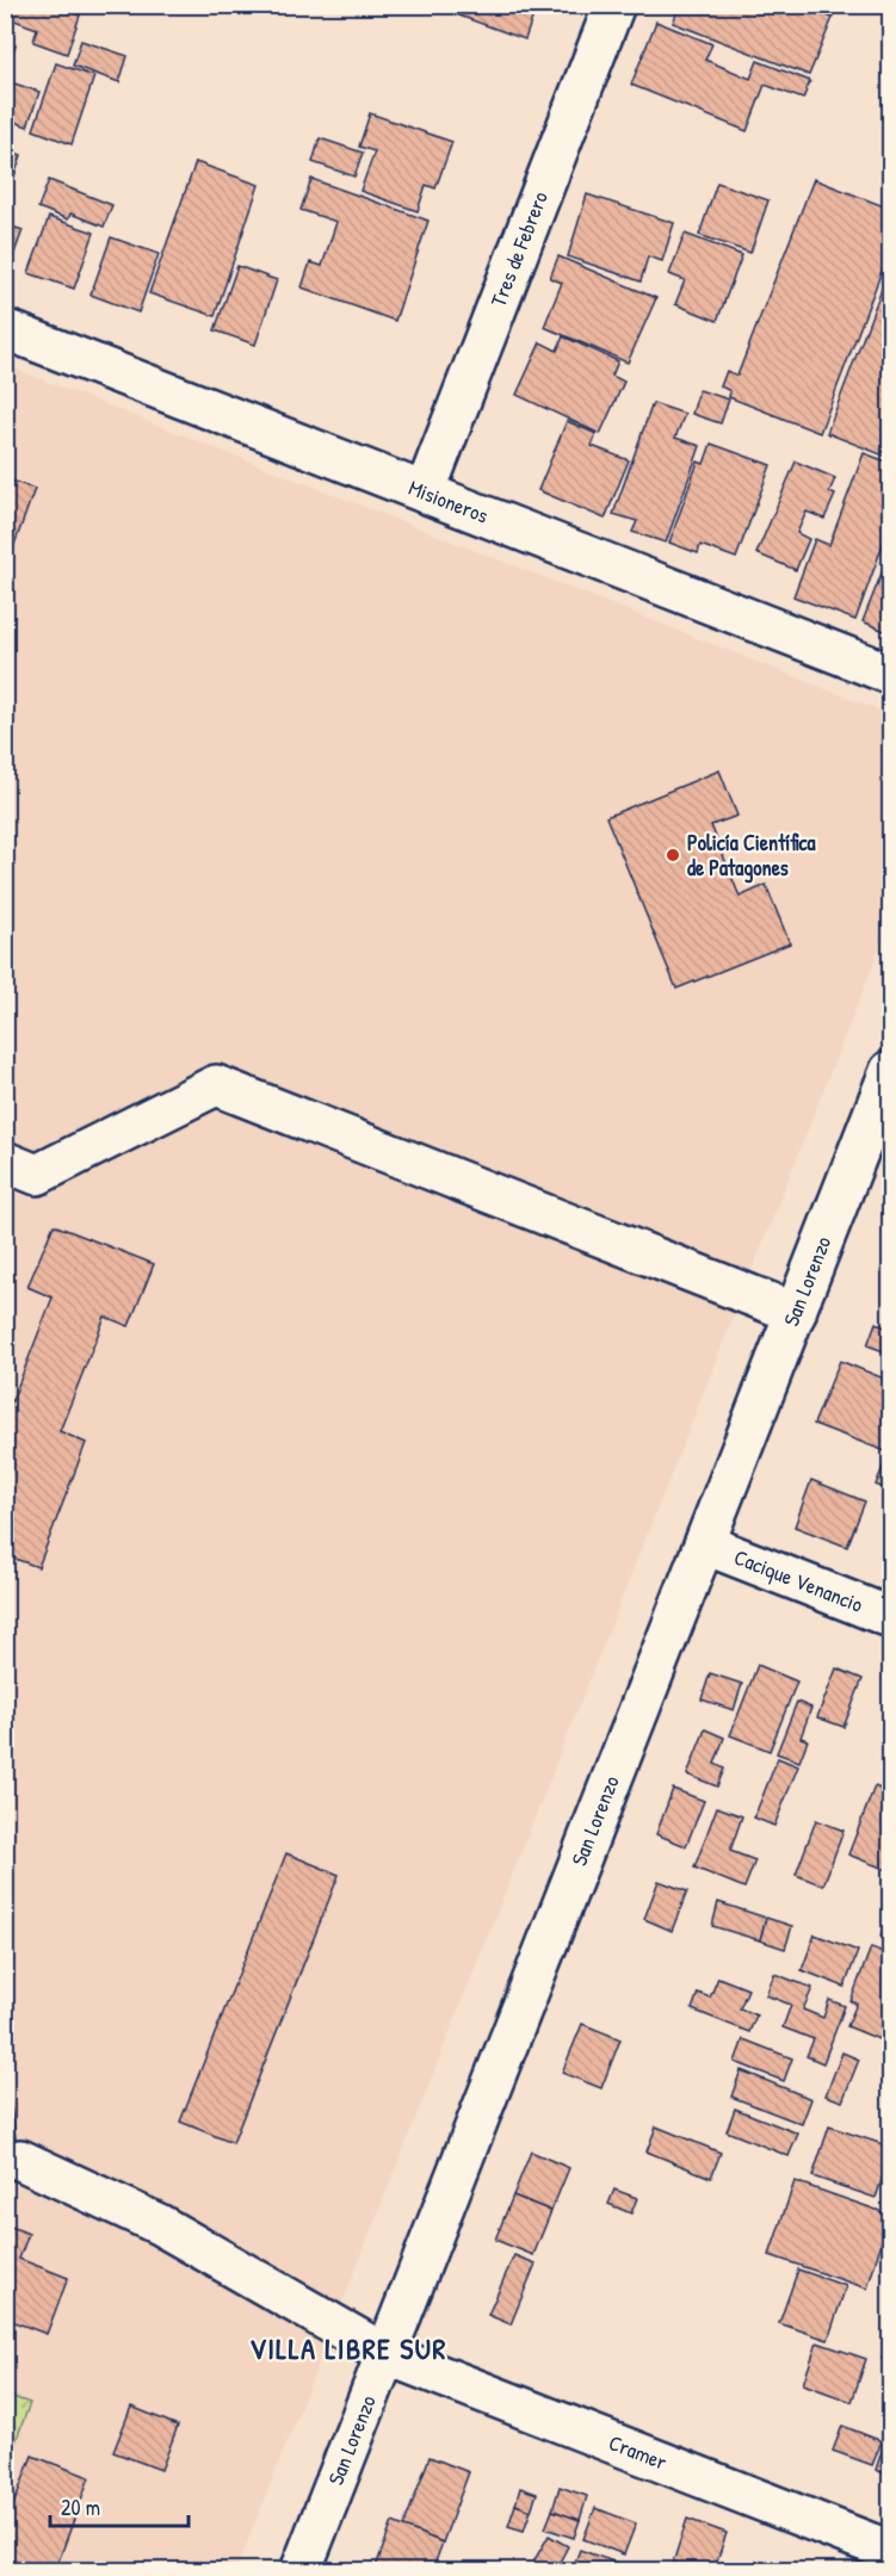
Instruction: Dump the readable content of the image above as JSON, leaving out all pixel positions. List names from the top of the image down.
{
  "streets": {
    "street": [
      "Tres de Febrero",
      "Misioneros",
      "San Lorenzo",
      "Cacique Venancio",
      "Cramer"
    ]
  },
  "crossings": [
    ["Tres de Febrero", "Misioneros"],
    ["San Lorenzo", "Cacique Venancio"],
    ["San Lorenzo", "Cramer"]
  ],
  "districts": ["VILLA LIBRE SUR"],
  "places": ["Policía Científica de Patagones"],
  "scale_bar": "20 m"
}
